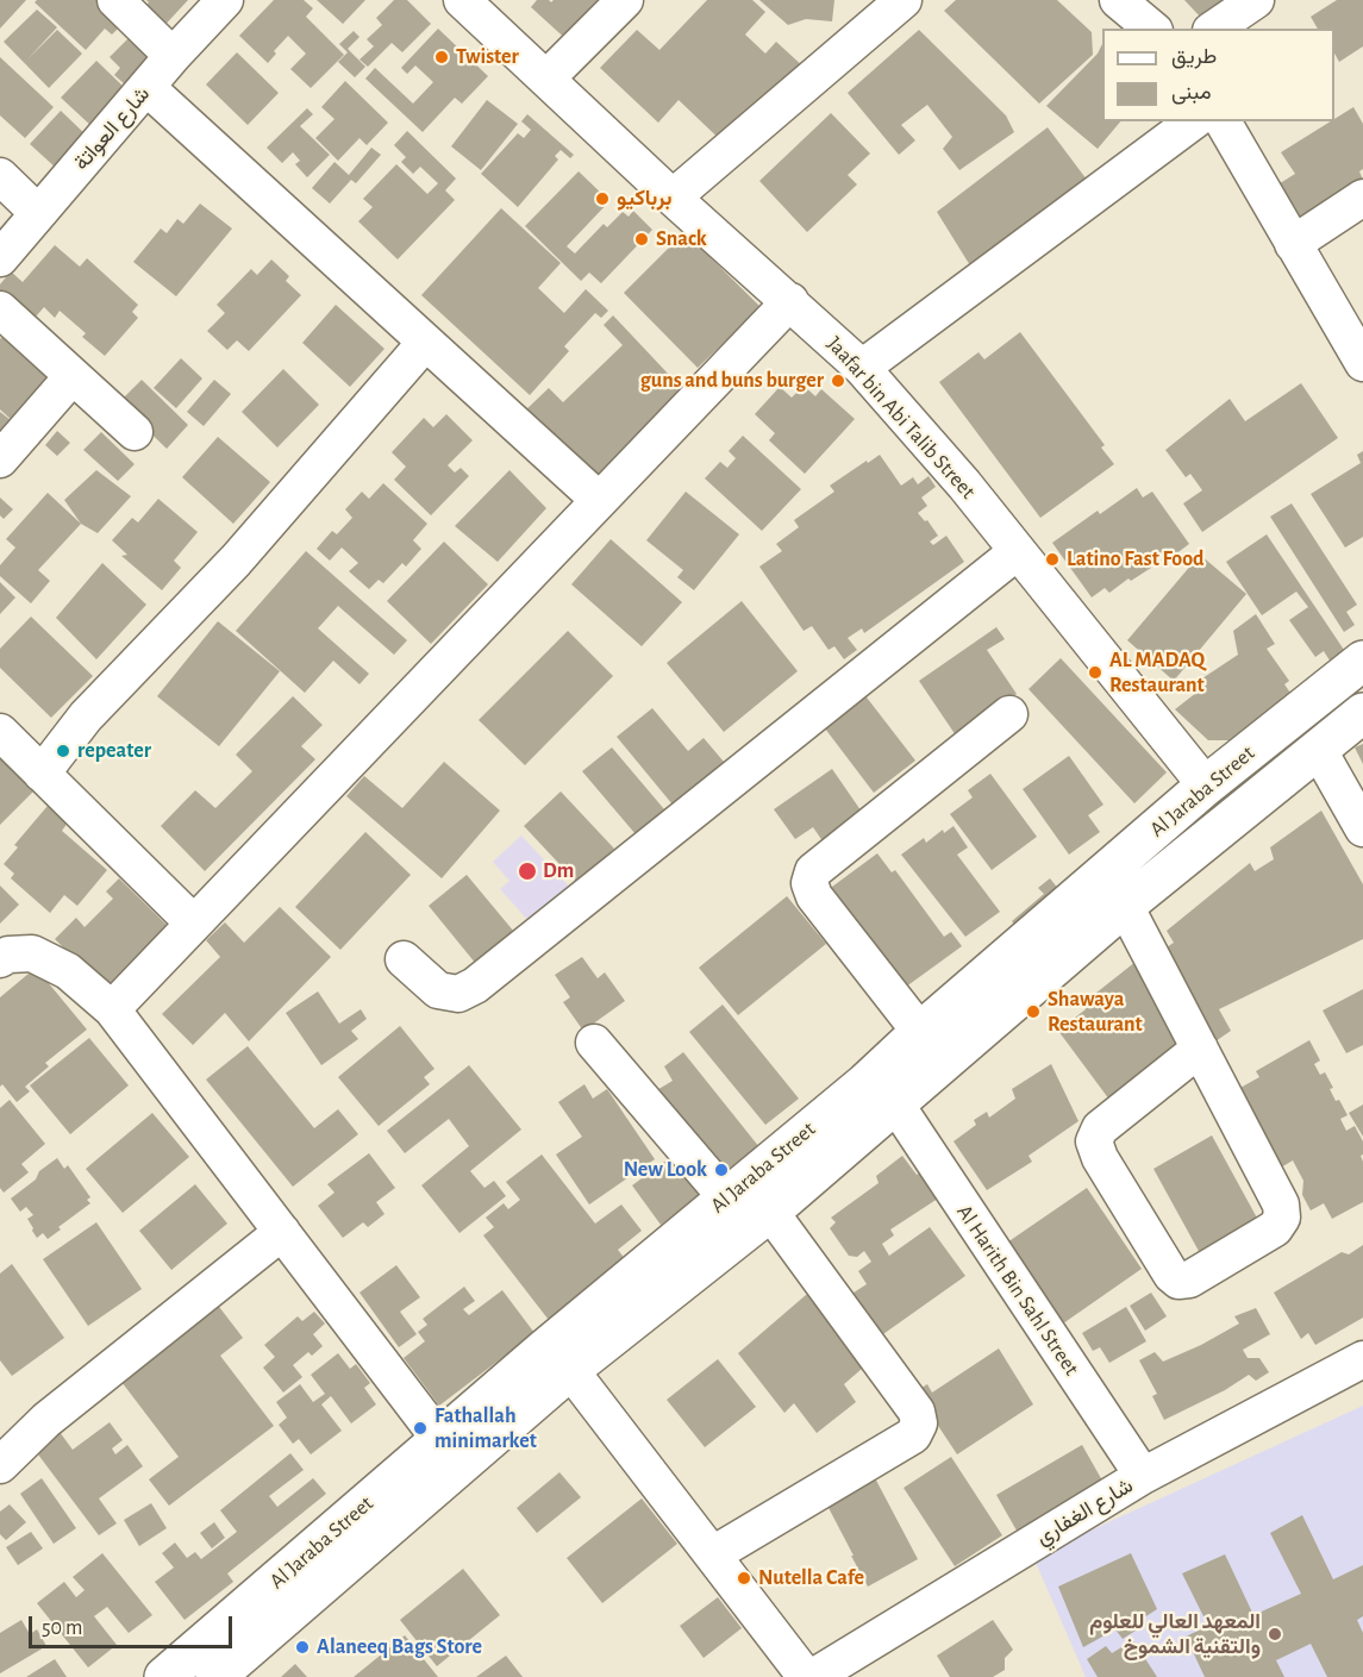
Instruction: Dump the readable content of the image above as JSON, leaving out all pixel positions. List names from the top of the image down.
{
  "streets": {
    "main road": ["Al Jaraba Street"],
    "street": [
      "شارع العواتة",
      "Jaafar bin Abi Talib Street",
      "Al Harith Bin Sahl Street",
      "شارع الغفاري"
    ]
  },
  "crossings": [
    ["Jaafar bin Abi Talib Street", "Al Jaraba Street"],
    ["Al Jaraba Street", "Al Harith Bin Sahl Street"],
    ["Al Harith Bin Sahl Street", "شارع الغفاري"]
  ],
  "places": [
    "Twister",
    "برباكيو",
    "Snack",
    "guns and buns burger",
    "Latino Fast Food",
    "AL MADAQ Restaurant",
    "repeater",
    "Dm",
    "Shawaya Restaurant",
    "New Look",
    "Fathallah minimarket",
    "Nutella Cafe",
    "المعهد العالي للعلوم والتقنية الشموخ",
    "Alaneeq Bags Store"
  ],
  "legend": ["طريق", "مبنى"],
  "scale_bar": "50 m"
}
